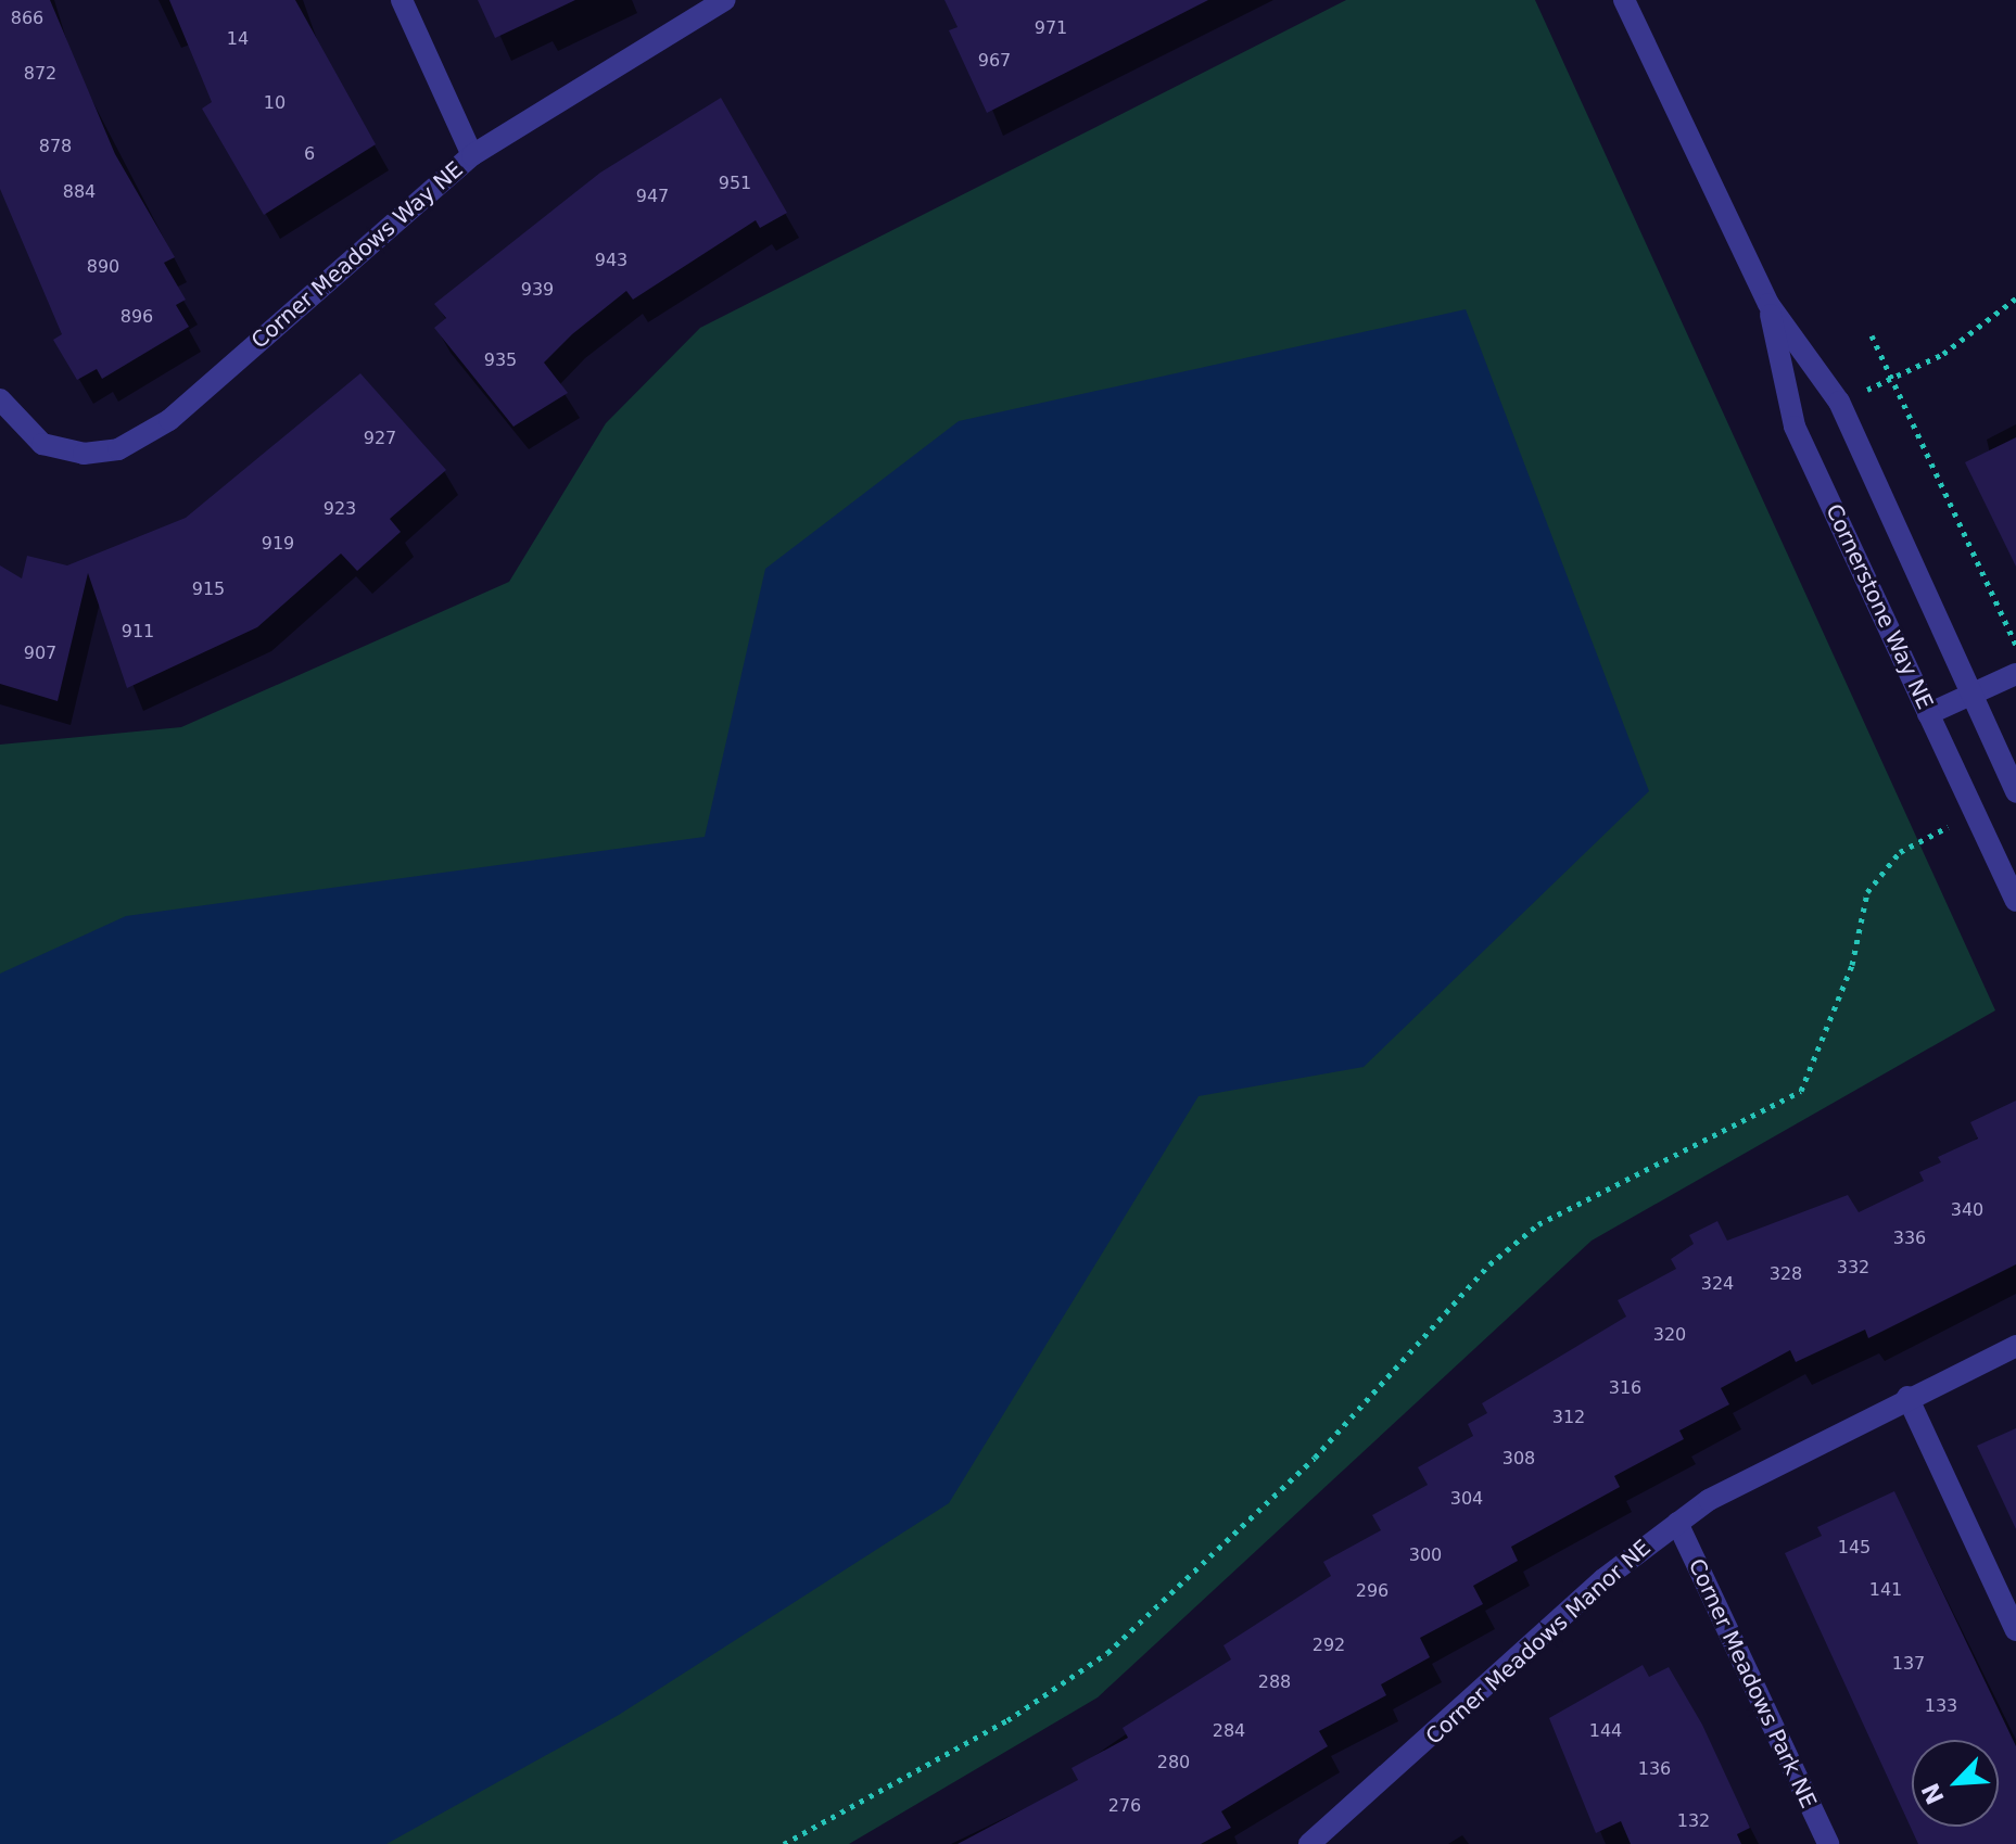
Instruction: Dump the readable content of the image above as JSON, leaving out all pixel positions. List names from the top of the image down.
{
  "streets": {
    "street": [
      "Corner Meadows Way NE",
      "Cornerstone Way NE",
      "Corner Meadows Manor NE",
      "Corner Meadows Park NE"
    ]
  },
  "crossings": [
    ["Corner Meadows Manor NE", "Corner Meadows Park NE"]
  ],
  "house_numbers": [
    "866",
    "971",
    "14",
    "967",
    "872",
    "10",
    "878",
    "6",
    "951",
    "884",
    "947",
    "943",
    "890",
    "939",
    "896",
    "935",
    "927",
    "923",
    "919",
    "915",
    "911",
    "907",
    "340",
    "336",
    "332",
    "328",
    "324",
    "320",
    "316",
    "312",
    "308",
    "304",
    "145",
    "300",
    "141",
    "296",
    "292",
    "137",
    "288",
    "133",
    "284",
    "144",
    "280",
    "136",
    "276",
    "132"
  ],
  "north": "bottom left"
}
